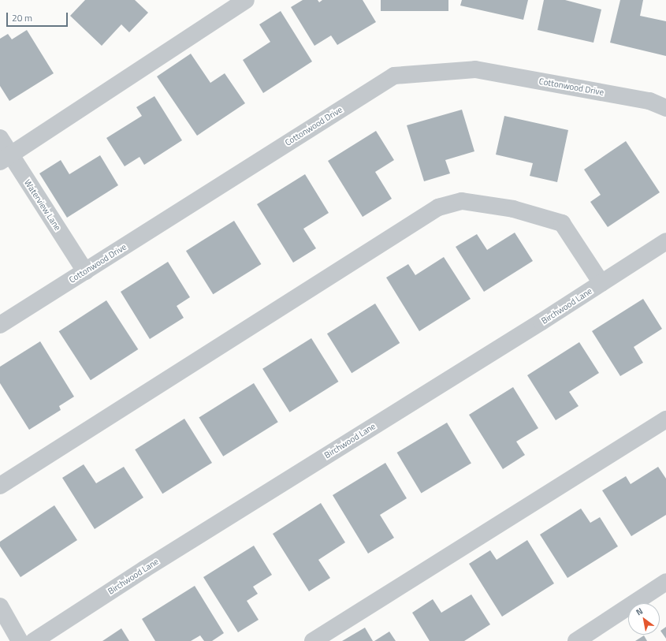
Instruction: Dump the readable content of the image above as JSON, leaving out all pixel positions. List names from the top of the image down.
{
  "streets": {
    "street": ["Cottonwood Drive", "Waterview Lane", "Birchwood Lane"]
  },
  "crossings": [
    ["Cottonwood Drive", "Waterview Lane"]
  ],
  "scale_bar": "20 m",
  "north": "top left"
}
